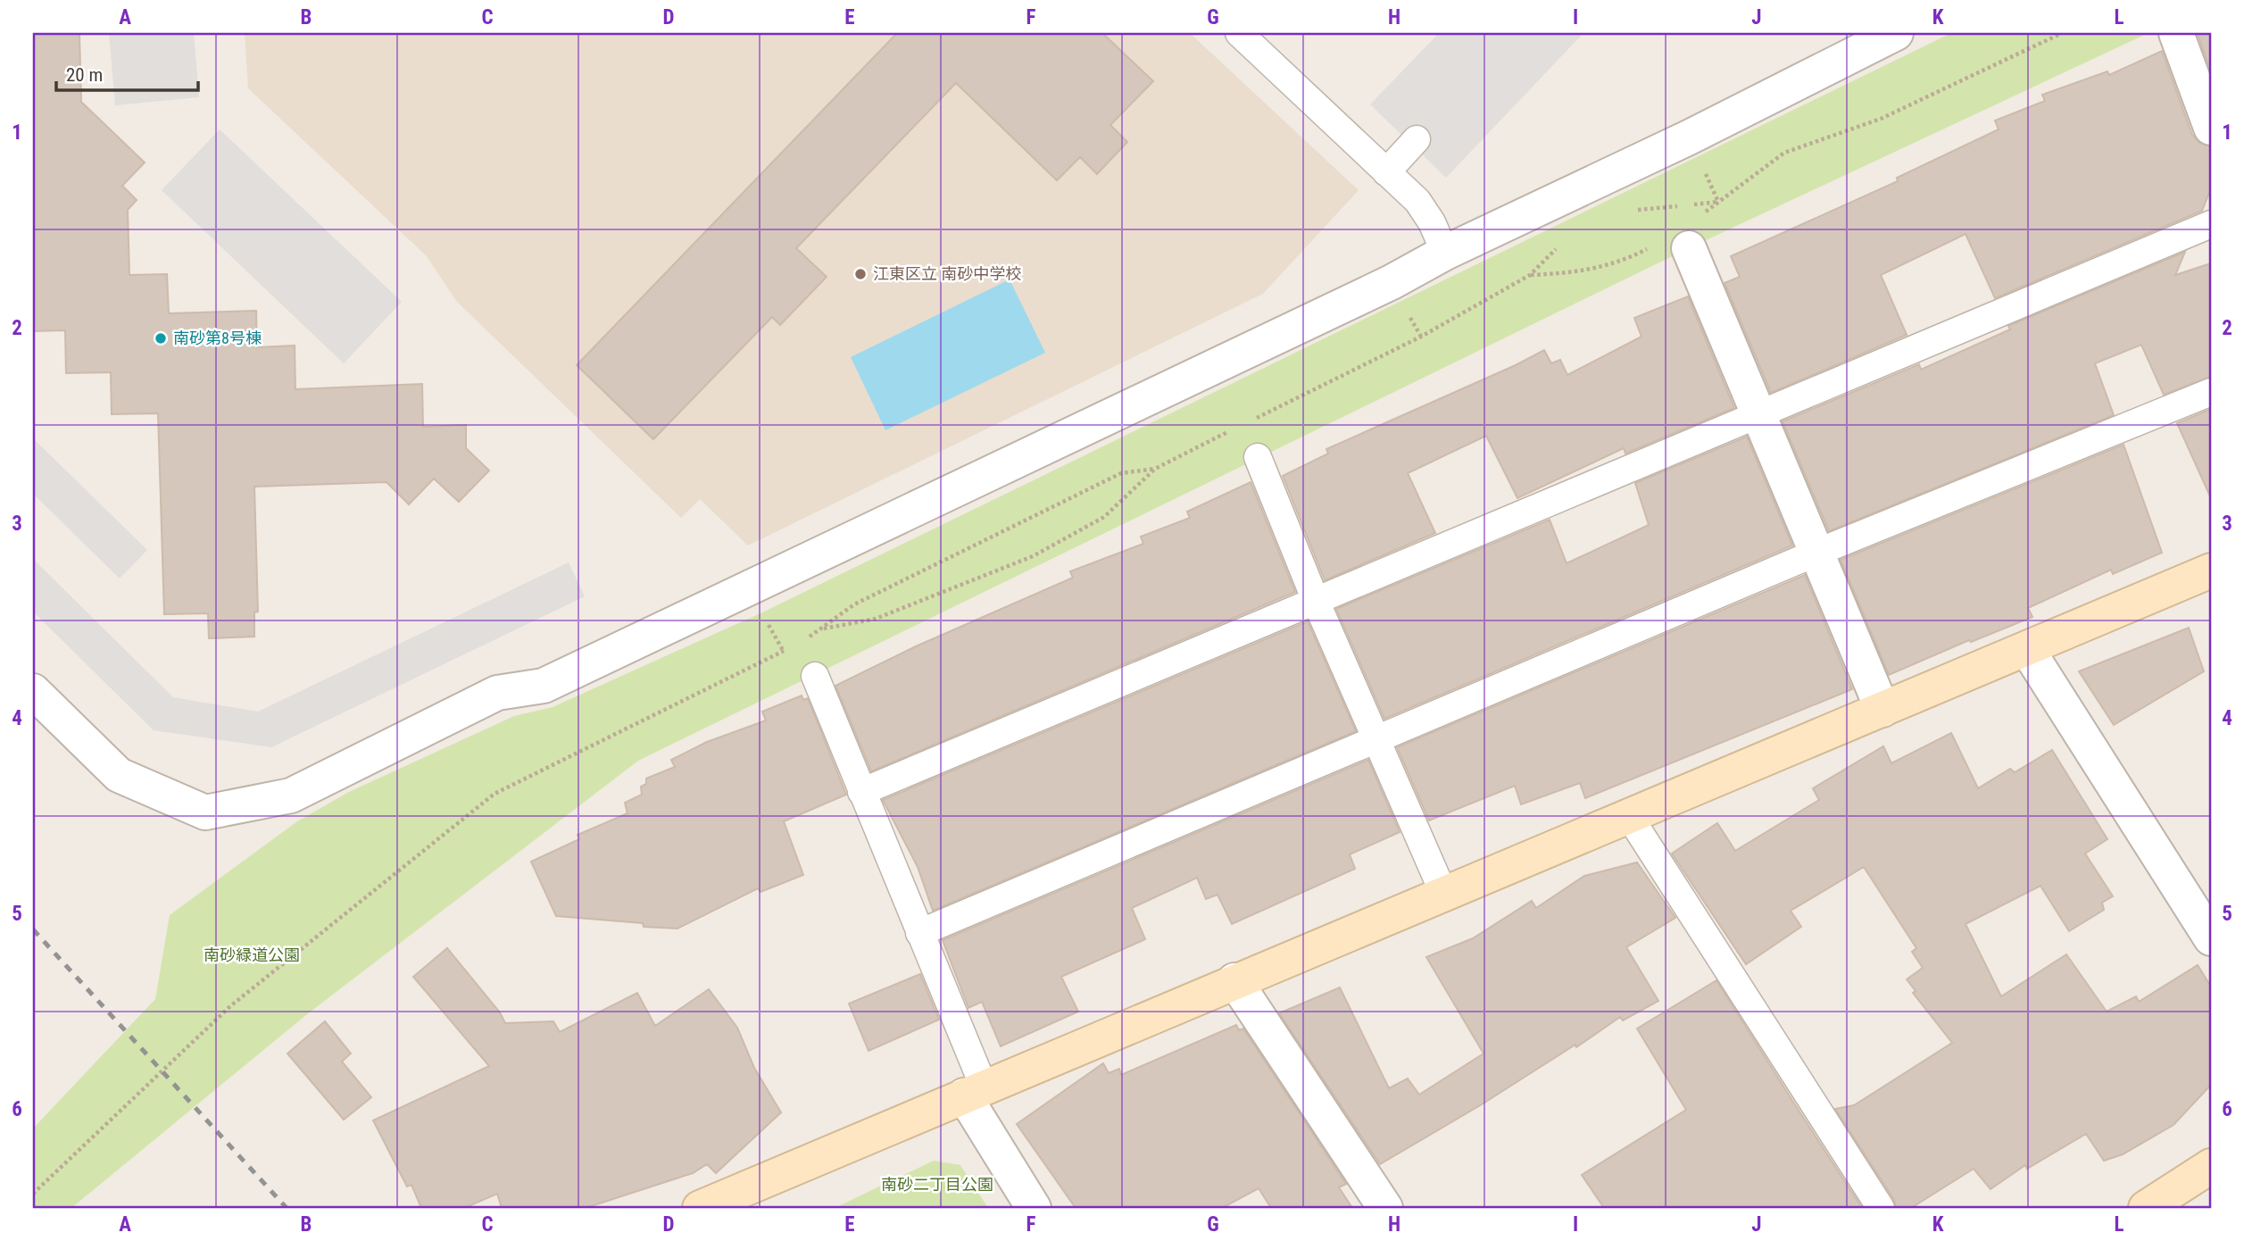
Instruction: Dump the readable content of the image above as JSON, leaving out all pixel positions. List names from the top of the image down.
{
  "parks": ["南砂緑道公園", "南砂二丁目公園"],
  "places": ["江東区立 南砂中学校", "南砂第8号棟"],
  "scale_bar": "20 m",
  "grid": {
    "columns": [
      "A",
      "B",
      "C",
      "D",
      "E",
      "F",
      "G",
      "H",
      "I",
      "J",
      "K",
      "L"
    ],
    "rows": [
      "1",
      "2",
      "3",
      "4",
      "5",
      "6"
    ]
  }
}
